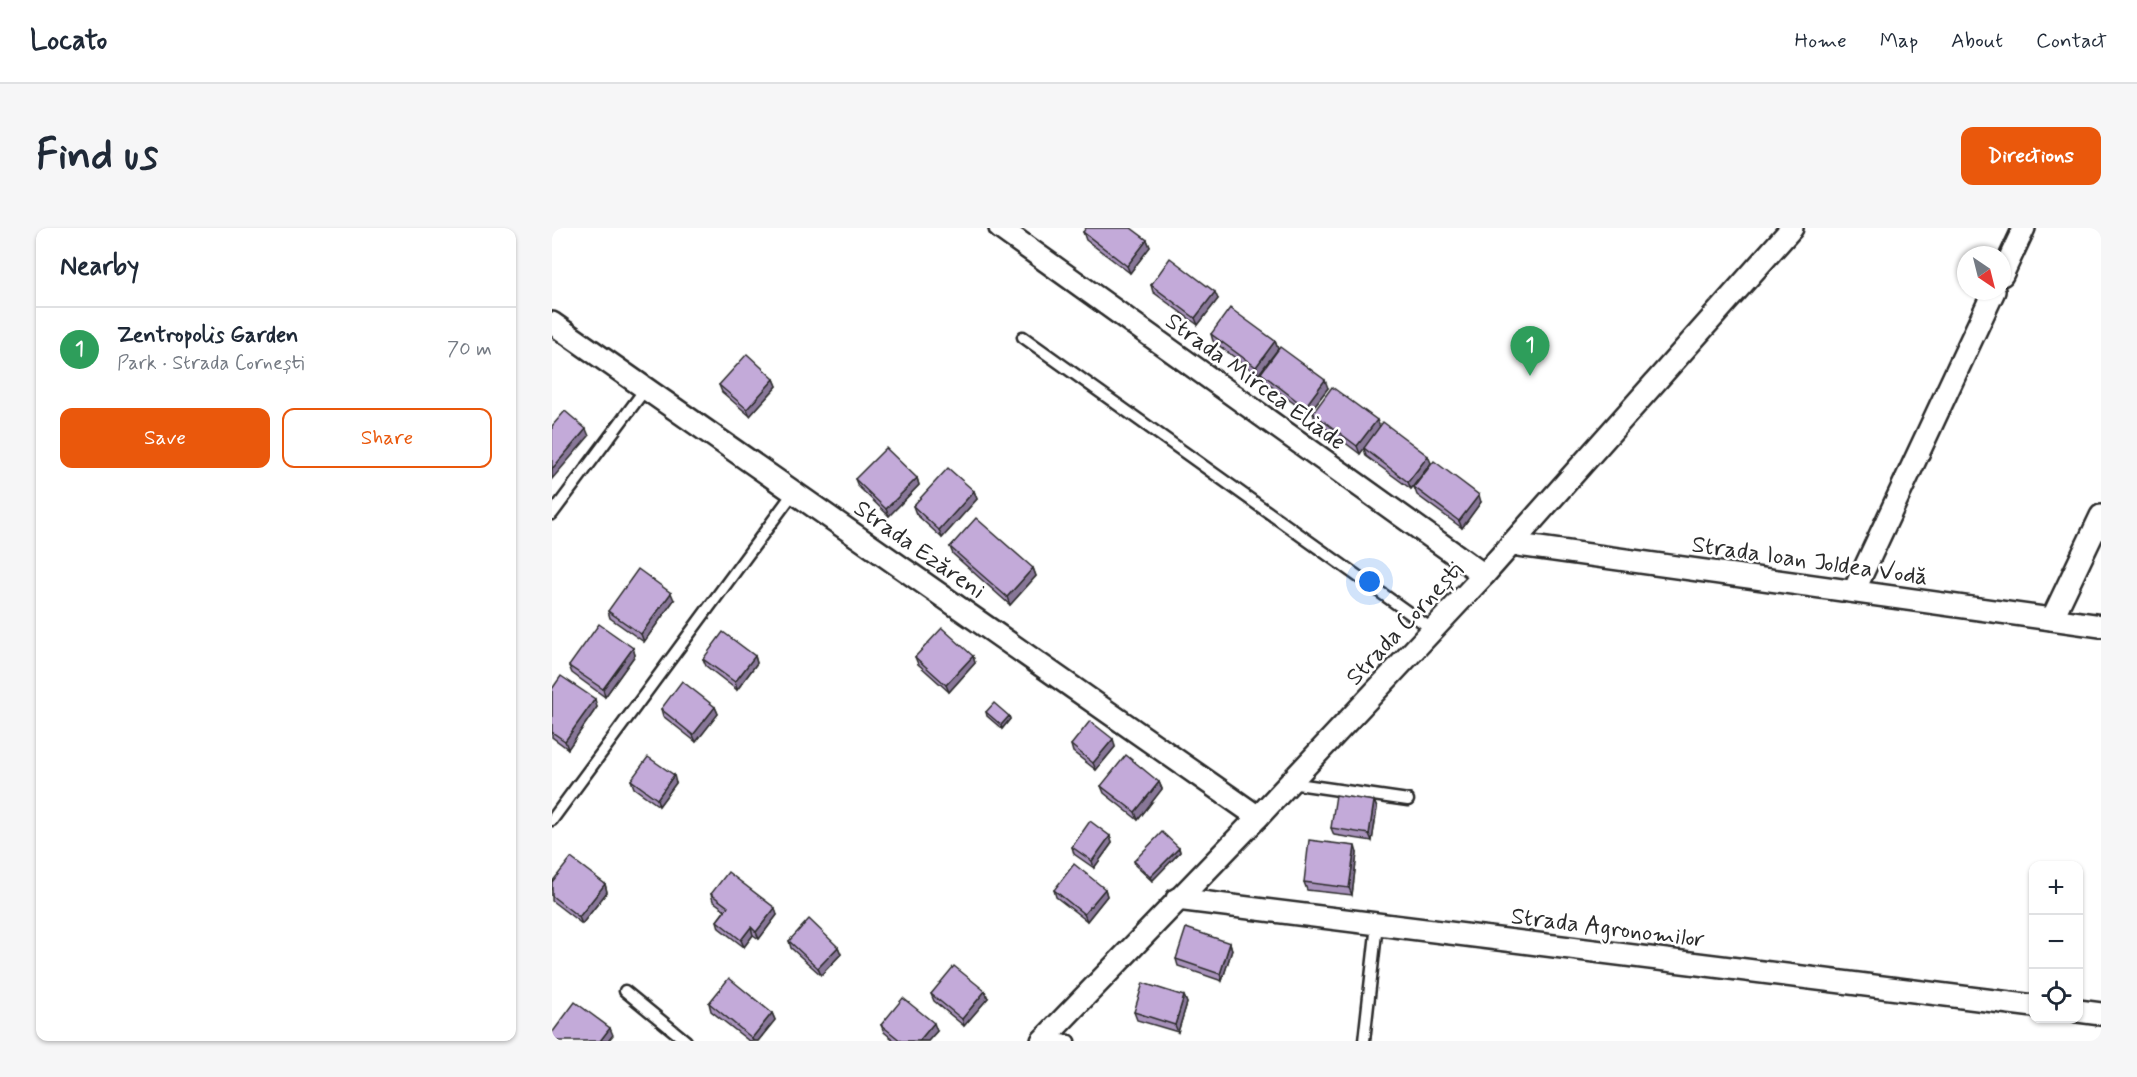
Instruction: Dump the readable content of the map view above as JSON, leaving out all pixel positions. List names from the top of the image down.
{
  "streets": {
    "street": [
      "Strada Mircea Eliade",
      "Strada Ezăreni",
      "Strada Ioan Joldea Vodă",
      "Strada Cornești",
      "Strada Agronomilor"
    ]
  },
  "crossings": [
    ["Strada Mircea Eliade", "Strada Cornești"],
    ["Strada Ezăreni", "Strada Cornești"],
    ["Strada Ioan Joldea Vodă", "Strada Cornești"],
    ["Strada Cornești", "Strada Agronomilor"]
  ],
  "north": "bottom right",
  "page": {
    "header": "Locato",
    "nav": [
      "Home",
      "Map",
      "About",
      "Contact"
    ],
    "buttons": [
      "Directions",
      ["Save", "Share"]
    ],
    "title": "Find us",
    "heading": "Nearby",
    "list": [
      {
        "mark": "1",
        "name": "Zentropolis Garden",
        "note": "Park · Strada Cornești",
        "value": "70 m"
      }
    ],
    "pins": "1",
    "map_buttons": ["+", "−"]
  }
}
